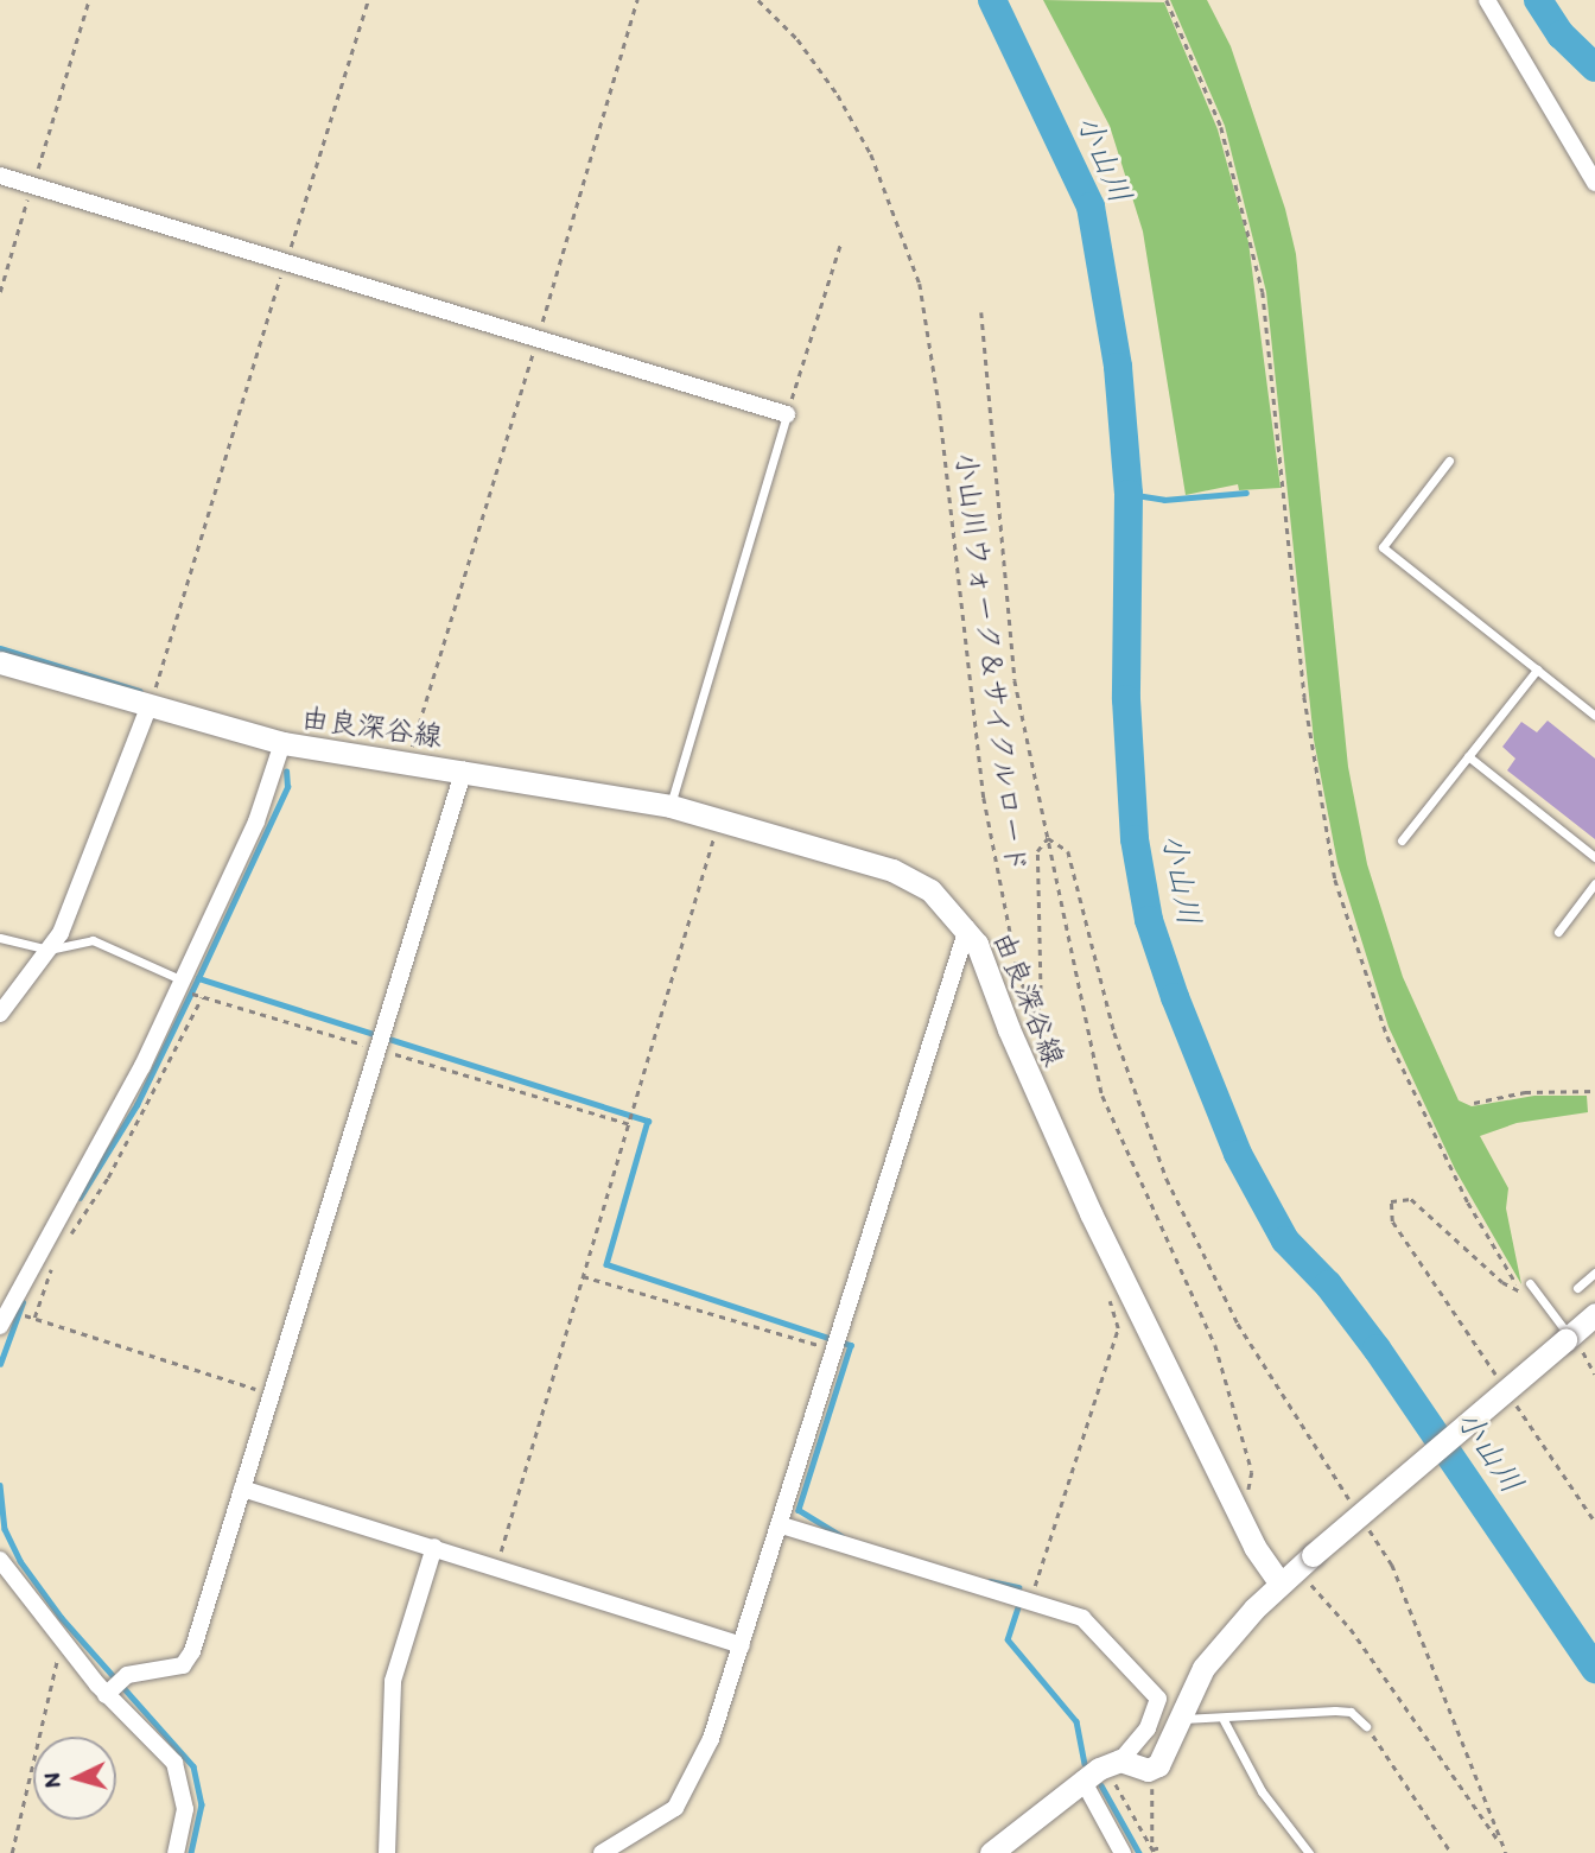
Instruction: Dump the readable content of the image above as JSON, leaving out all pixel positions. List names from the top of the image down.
{
  "streets": {
    "main road": ["由良深谷線"],
    "path": ["小山川ウォーク＆サイクルロード"]
  },
  "water": ["小山川"],
  "north": "left"
}
